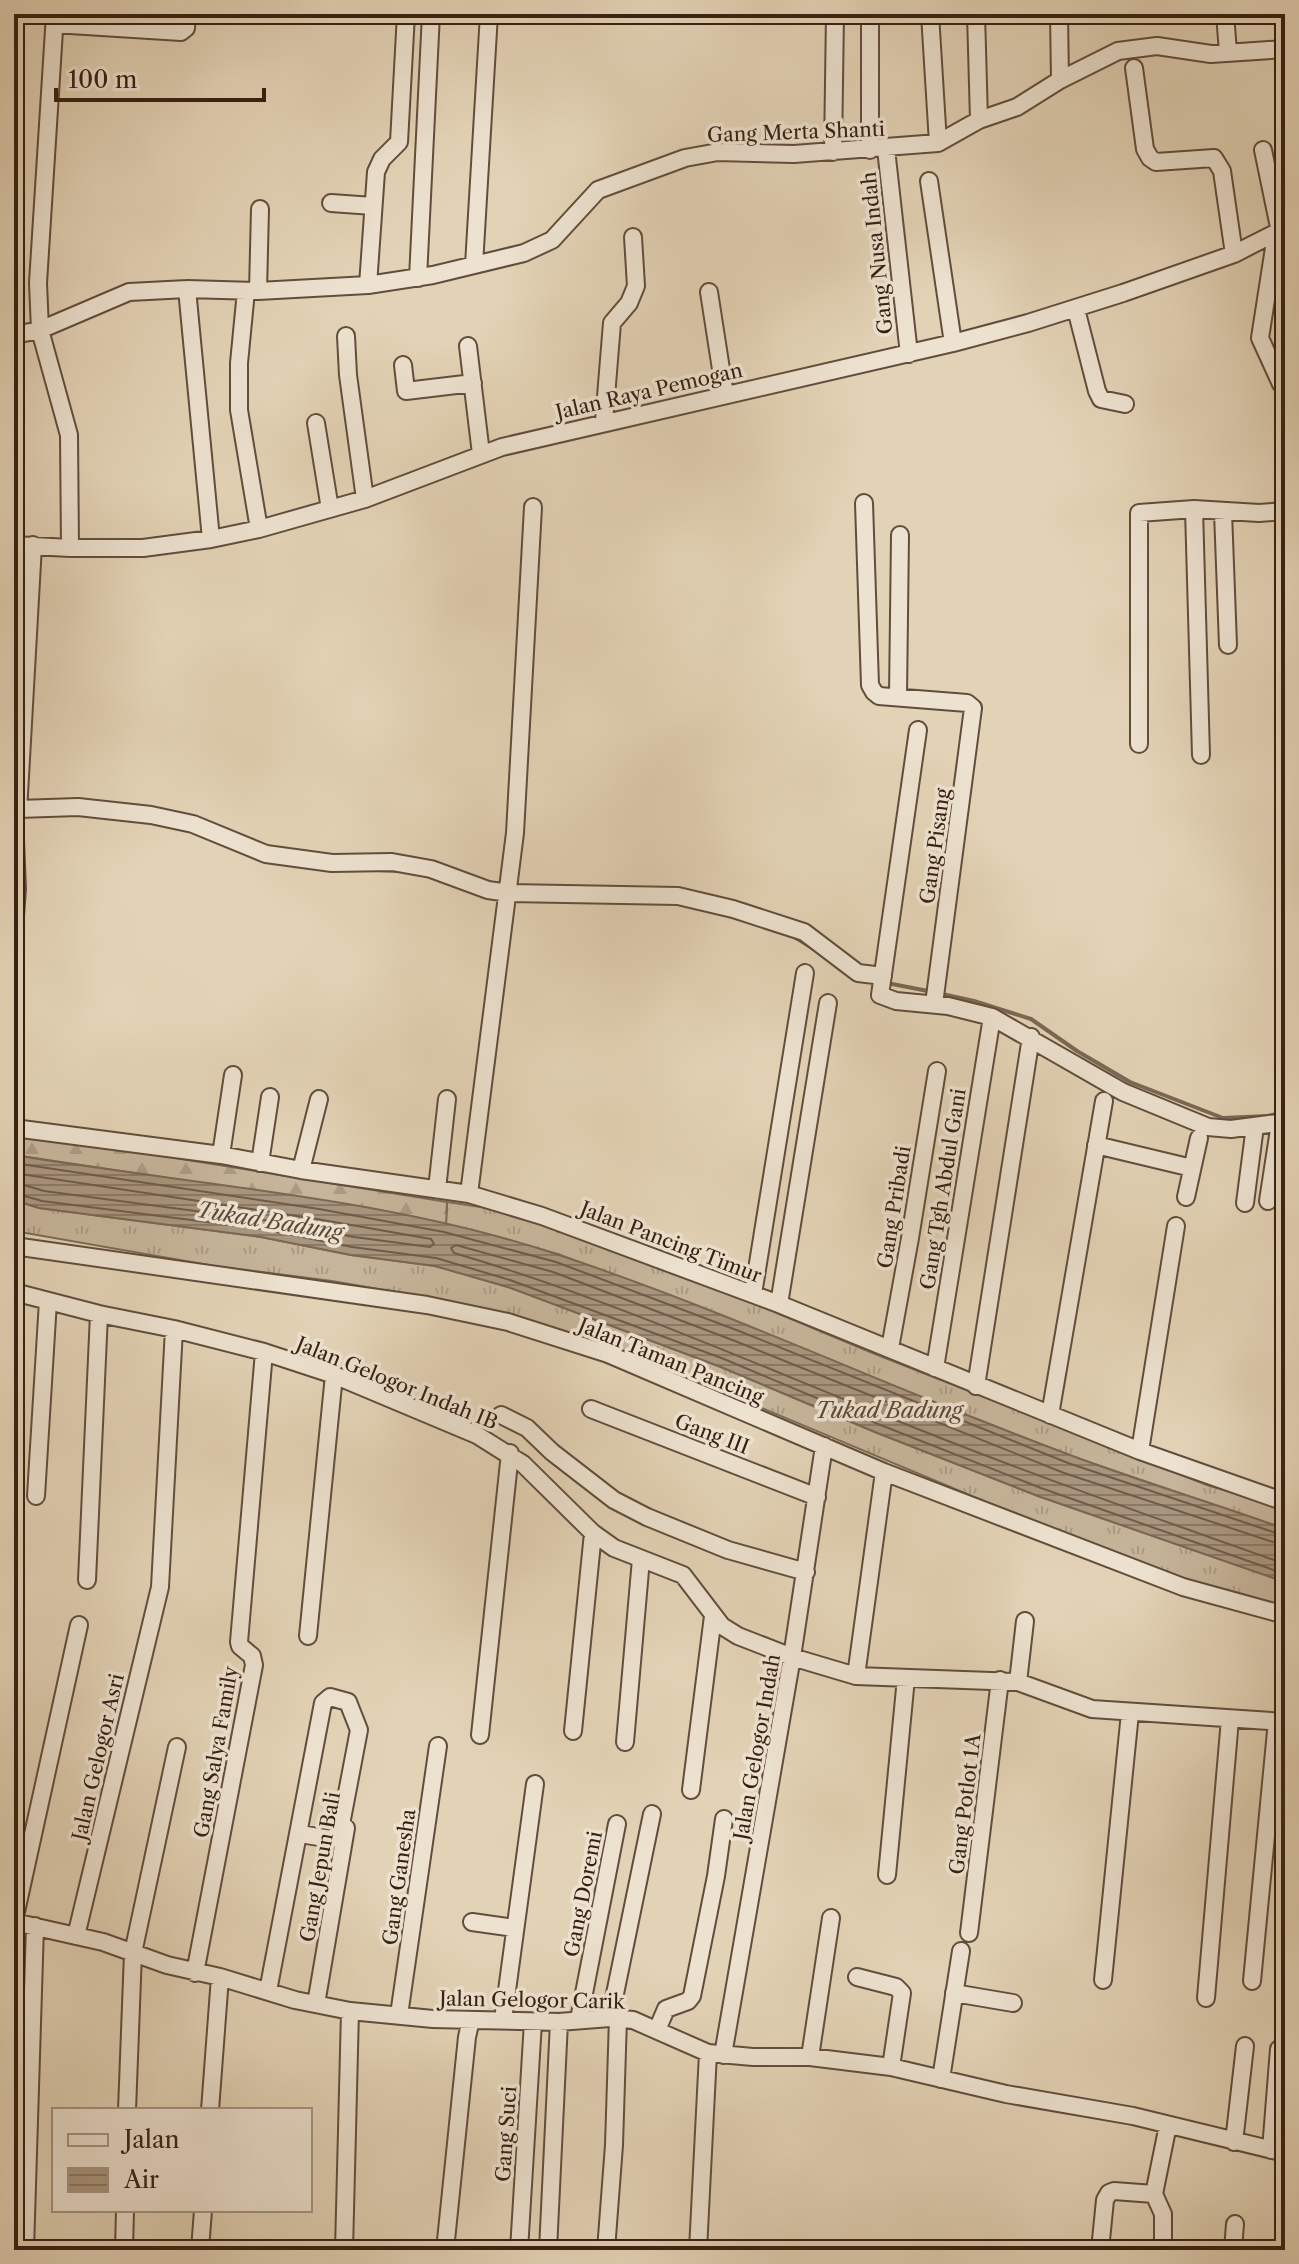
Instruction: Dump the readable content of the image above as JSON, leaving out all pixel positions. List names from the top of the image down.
{
  "streets": {
    "street": [
      "Gang Merta Shanti",
      "Gang Nusa Indah",
      "Jalan Raya Pemogan",
      "Gang Pisang",
      "Gang Tgh Abdul Gani",
      "Gang Pribadi",
      "Jalan Pancing Timur",
      "Jalan Taman Pancing",
      "Jalan Gelogor Indah IB",
      "Gang III",
      "Jalan Gelogor Indah",
      "Gang Salya Family",
      "Jalan Gelogor Asri",
      "Gang Potlot 1A",
      "Gang Jepun Bali",
      "Gang Ganesha",
      "Gang Doremi",
      "Jalan Gelogor Carik",
      "Gang Suci"
    ]
  },
  "crossings": [
    ["Gang Merta Shanti", "Gang Nusa Indah"],
    ["Gang Nusa Indah", "Jalan Raya Pemogan"],
    ["Gang Tgh Abdul Gani", "Jalan Pancing Timur"],
    ["Gang Pribadi", "Jalan Pancing Timur"],
    ["Jalan Taman Pancing", "Jalan Gelogor Indah"],
    ["Jalan Gelogor Indah IB", "Jalan Gelogor Indah"],
    ["Jalan Gelogor Indah IB", "Gang Salya Family"],
    ["Jalan Gelogor Indah IB", "Jalan Gelogor Asri"],
    ["Jalan Gelogor Indah IB", "Gang Potlot 1A"],
    ["Gang III", "Jalan Gelogor Indah"],
    ["Jalan Gelogor Indah", "Jalan Gelogor Carik"],
    ["Gang Salya Family", "Jalan Gelogor Carik"],
    ["Jalan Gelogor Asri", "Jalan Gelogor Carik"],
    ["Gang Jepun Bali", "Jalan Gelogor Carik"],
    ["Gang Ganesha", "Jalan Gelogor Carik"],
    ["Gang Doremi", "Jalan Gelogor Carik"],
    ["Jalan Gelogor Carik", "Gang Suci"]
  ],
  "water": ["Tukad Badung"],
  "legend": ["Jalan", "Air"],
  "scale_bar": "100 m"
}
